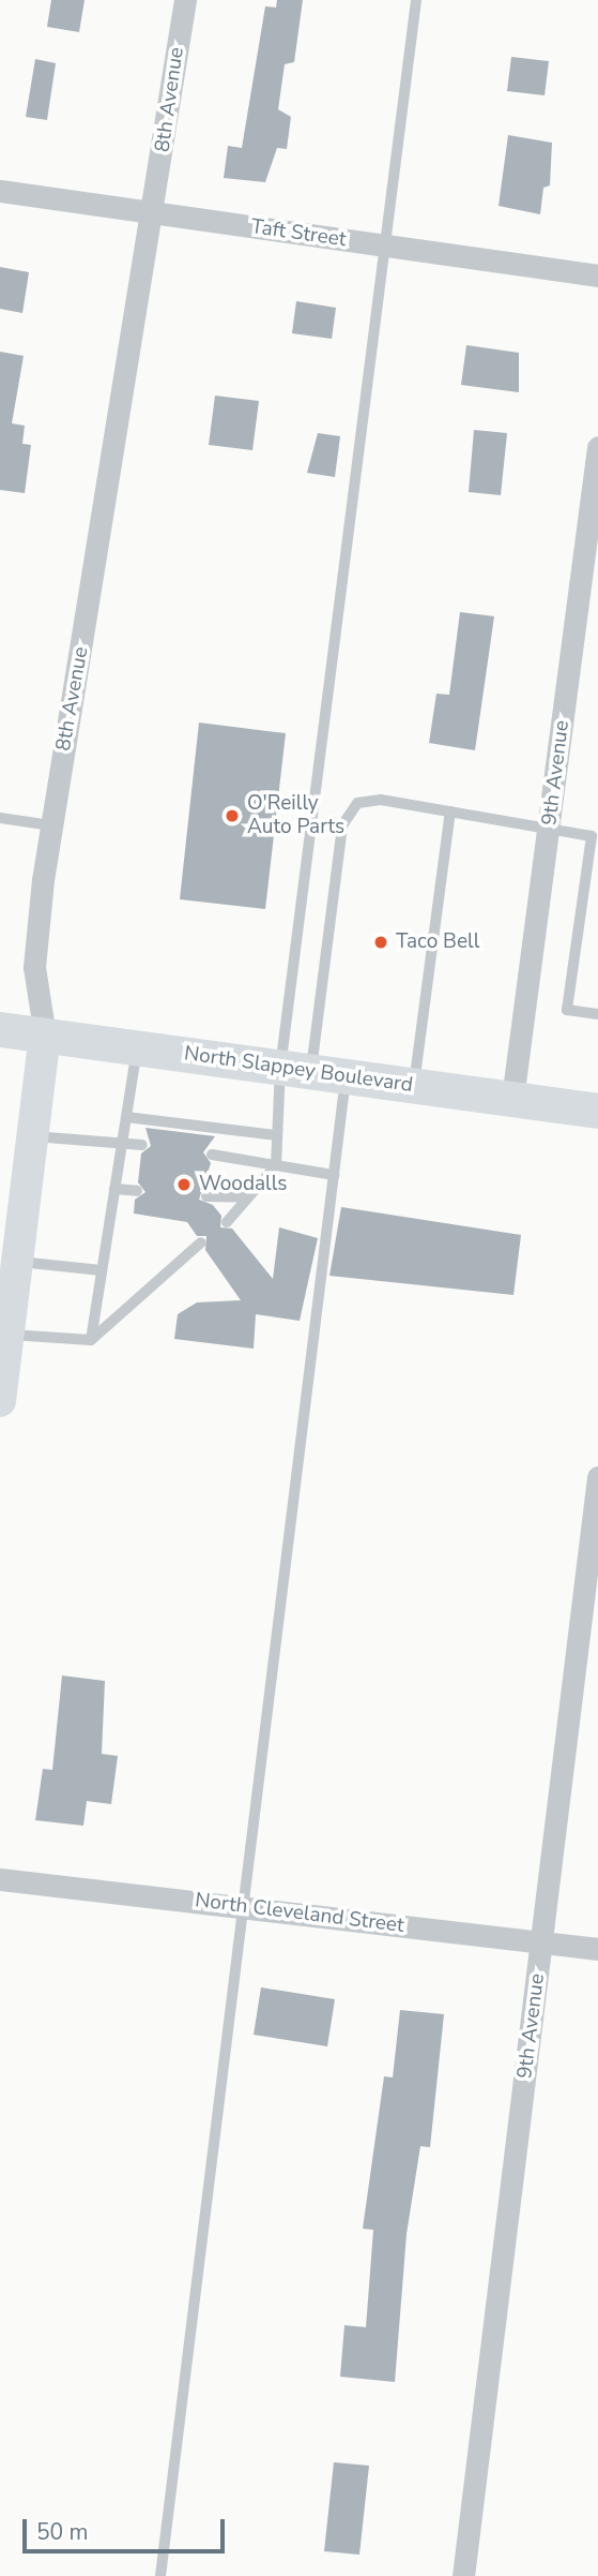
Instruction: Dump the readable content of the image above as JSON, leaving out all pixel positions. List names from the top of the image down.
{
  "streets": {
    "main road": ["North Slappey Boulevard"],
    "street": [
      "8th Avenue",
      "Taft Street",
      "9th Avenue",
      "North Cleveland Street"
    ]
  },
  "crossings": [
    ["8th Avenue", "Taft Street"],
    ["8th Avenue", "North Slappey Boulevard"],
    ["9th Avenue", "North Slappey Boulevard"],
    ["9th Avenue", "North Cleveland Street"]
  ],
  "places": ["O'Reilly Auto Parts", "Taco Bell", "Woodalls"],
  "scale_bar": "50 m"
}
